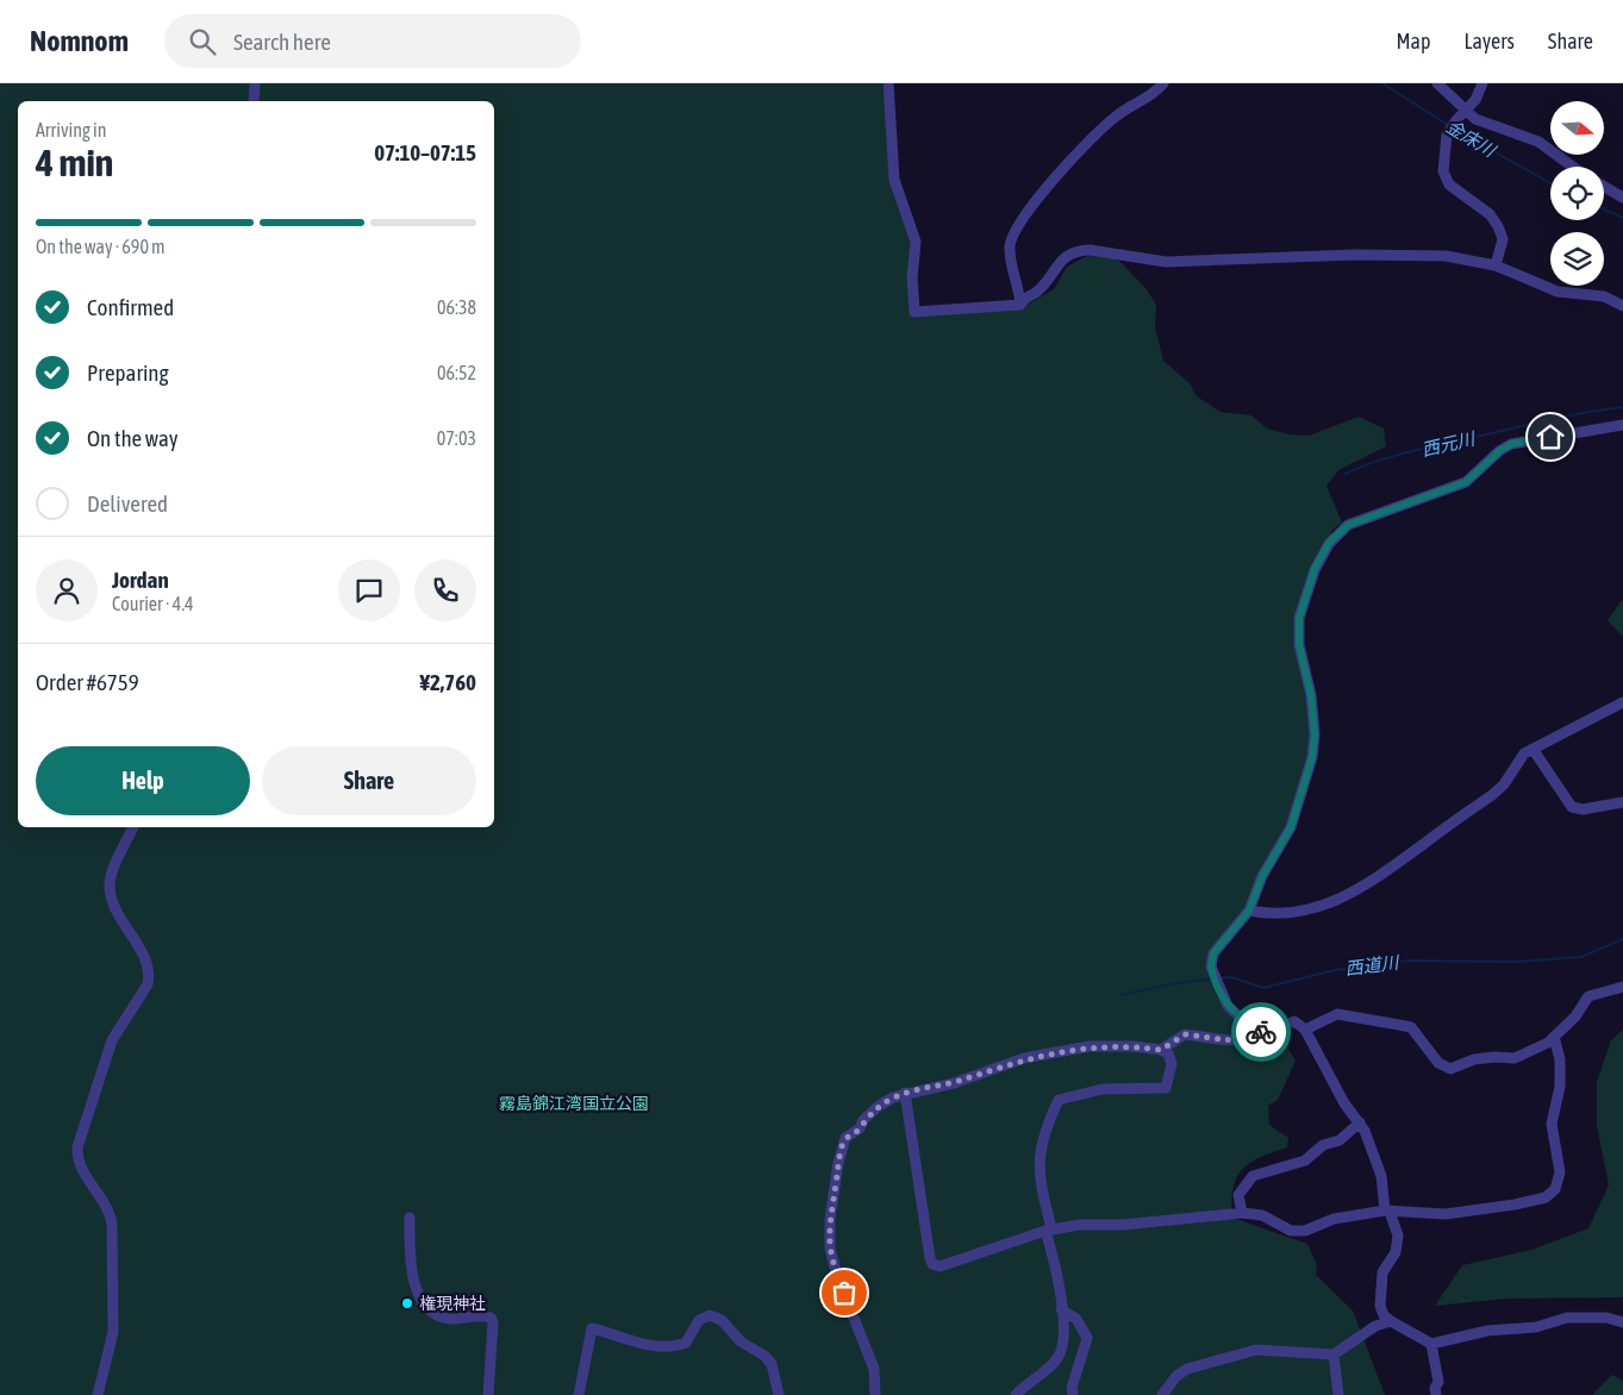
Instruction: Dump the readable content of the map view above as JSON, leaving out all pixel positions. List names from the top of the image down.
{
  "water": ["金床川", "西元川", "西道川"],
  "parks": ["霧島錦江湾国立公園"],
  "places": ["権現神社"],
  "north": "right",
  "page": {
    "header": "Nomnom",
    "search": "Search here",
    "nav": ["Map", "Layers", "Share"],
    "heading": ["4 min", "Arriving in", "07:10–07:15"],
    "panel": [
      "Jordan",
      "Courier · 4.4",
      "Order #6759",
      "¥2,760"
    ],
    "bar": "On the way · 690 m",
    "list": [
      ["Confirmed", "06:38"],
      ["Preparing", "06:52"],
      ["On the way", "07:03"],
      "Delivered"
    ],
    "buttons": ["Help", "Share"]
  }
}
